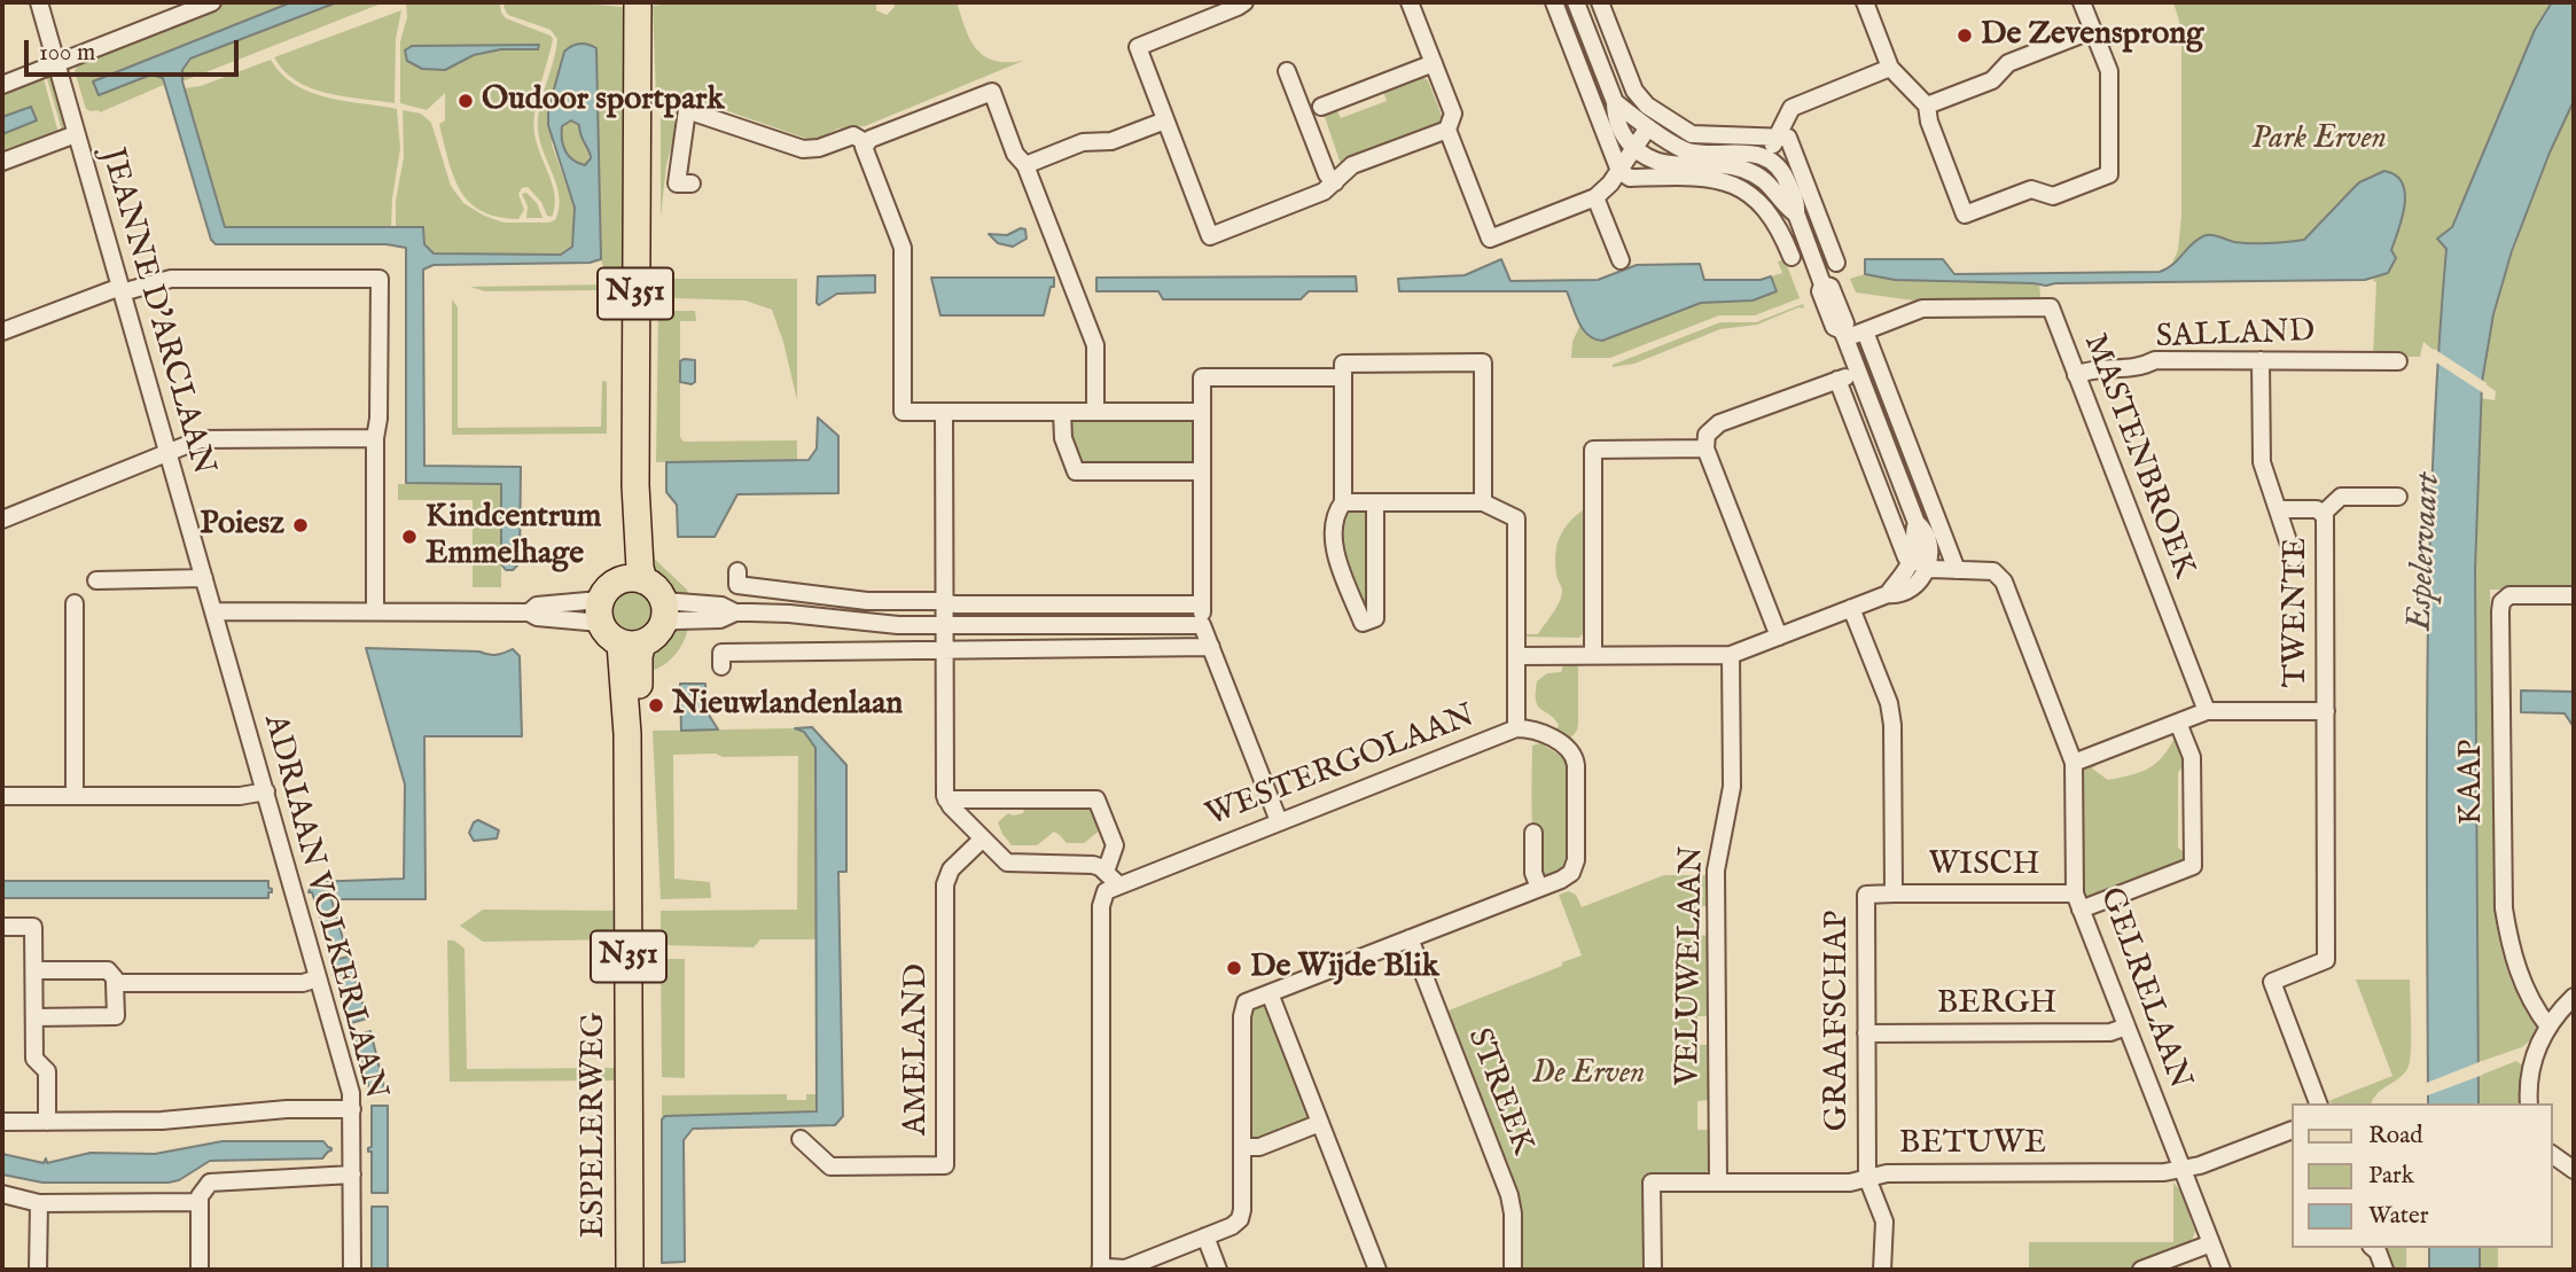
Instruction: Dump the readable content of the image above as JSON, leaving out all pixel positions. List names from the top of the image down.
{
  "streets": {
    "main road": ["N351", "ESPELERWEG"],
    "street": [
      "JEANNE D'ARCLAAN",
      "SALLAND",
      "MASTENBROEK",
      "TWENTE",
      "WESTERGOLAAN",
      "KAAP",
      "WISCH",
      "ADRIAAN VOLKERLAAN",
      "VELUWELAAN",
      "GELRELAAN",
      "BERGH",
      "GRAAFSCHAP",
      "AMELAND",
      "STREEK",
      "BETUWE"
    ]
  },
  "crossings": [
    ["N351", "ESPELERWEG"],
    ["JEANNE D'ARCLAAN", "ADRIAAN VOLKERLAAN"],
    ["SALLAND", "MASTENBROEK"],
    ["SALLAND", "TWENTE"],
    ["WISCH", "GELRELAAN"],
    ["WISCH", "GRAAFSCHAP"],
    ["VELUWELAAN", "BETUWE"],
    ["GELRELAAN", "BERGH"],
    ["GELRELAAN", "BETUWE"],
    ["BERGH", "GRAAFSCHAP"],
    ["GRAAFSCHAP", "BETUWE"]
  ],
  "water": ["Espelervaart"],
  "parks": ["Park Erven", "De Erven"],
  "places": [
    "De Zevensprong",
    "Oudoor sportpark",
    "Poiesz",
    "Kindcentrum Emmelhage",
    "Nieuwlandenlaan",
    "De Wijde Blik"
  ],
  "legend": ["Road", "Park", "Water"],
  "scale_bar": "100 m"
}
